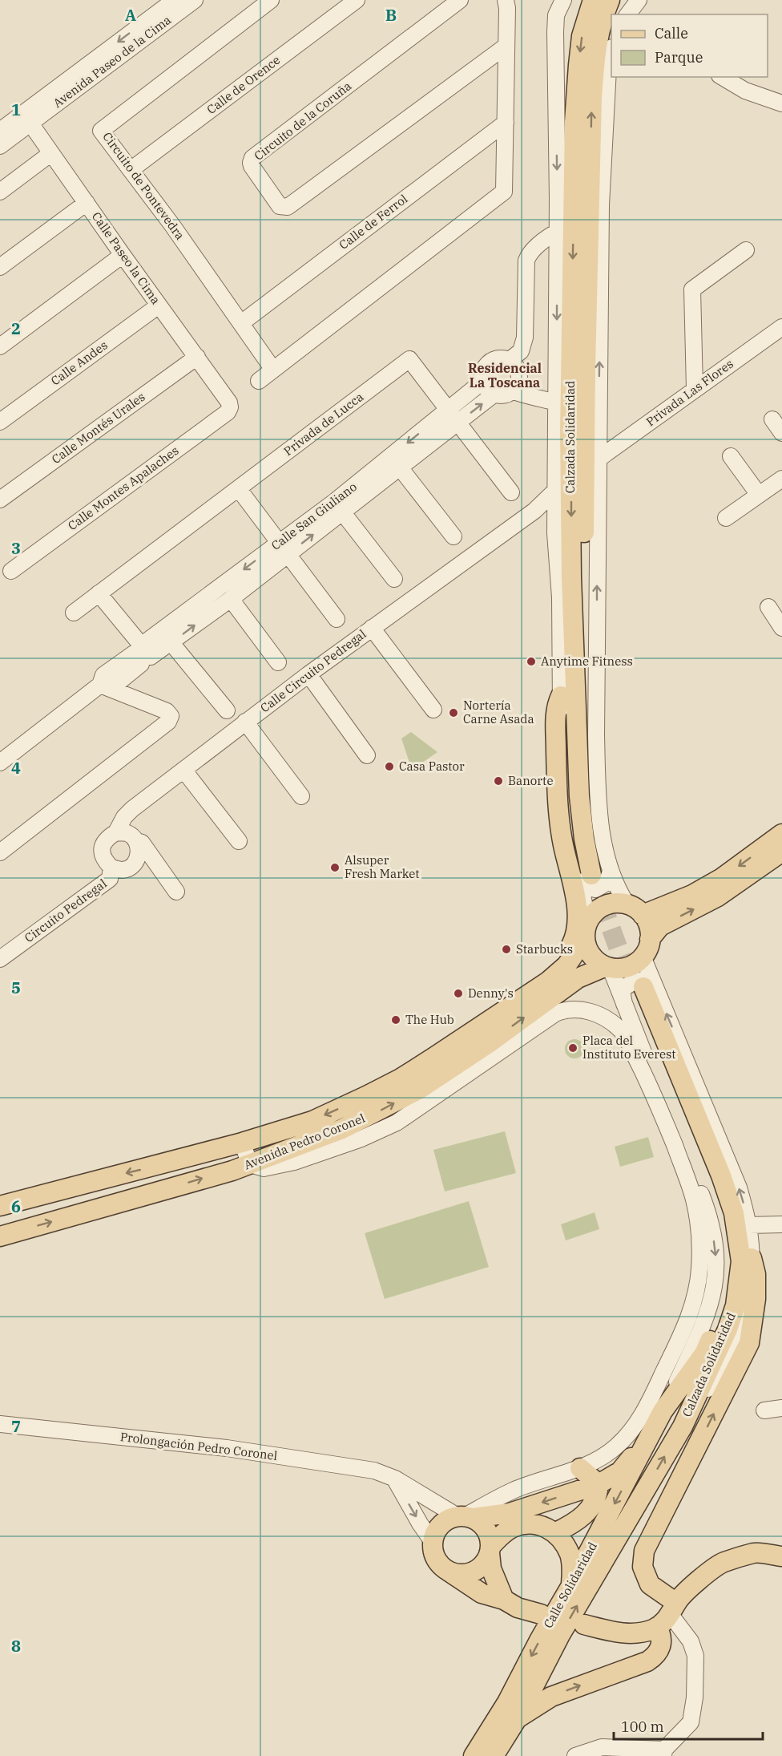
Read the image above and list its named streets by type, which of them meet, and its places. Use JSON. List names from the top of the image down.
{
  "streets": {
    "main road": ["Calzada Solidaridad", "Avenida Pedro Coronel", "Calle Solidaridad"],
    "street": [
      "Avenida Paseo de la Cima",
      "Calle de Orence",
      "Circuito de la Coruña",
      "Circuito de Pontevedra",
      "Calle de Ferrol",
      "Calle Paseo la Cima",
      "Calle Andes",
      "Privada Las Flores",
      "Privada de Lucca",
      "Calle Montés Urales",
      "Calle Montes Apalaches",
      "Calle San Giuliano",
      "Calle Circuito Pedregal",
      "Circuito Pedregal",
      "Prolongación Pedro Coronel"
    ]
  },
  "crossings": [
    ["Avenida Paseo de la Cima", "Calle Paseo la Cima"],
    ["Calle de Orence", "Circuito de Pontevedra"],
    ["Circuito de Pontevedra", "Calle de Ferrol"],
    ["Calle Paseo la Cima", "Calle Andes"],
    ["Calle Paseo la Cima", "Calle Montés Urales"],
    ["Calle Paseo la Cima", "Calle Montes Apalaches"],
    ["Privada Las Flores", "Calzada Solidaridad"],
    ["Privada de Lucca", "Calle San Giuliano"],
    ["Calzada Solidaridad", "Avenida Pedro Coronel"],
    ["Calzada Solidaridad", "Calle Solidaridad"],
    ["Calle Circuito Pedregal", "Circuito Pedregal"]
  ],
  "districts": ["Residencial La Toscana"],
  "places": [
    "Anytime Fitness",
    "Nortería Carne Asada",
    "Casa Pastor",
    "Banorte",
    "Alsuper Fresh Market",
    "Starbucks",
    "Denny's",
    "The Hub",
    "Placa del Instituto Everest"
  ],
  "legend": ["Calle", "Parque"],
  "scale_bar": "100 m",
  "grid": {
    "columns": ["A", "B"],
    "rows": [
      "1",
      "2",
      "3",
      "4",
      "5",
      "6",
      "7",
      "8"
    ]
  }
}
